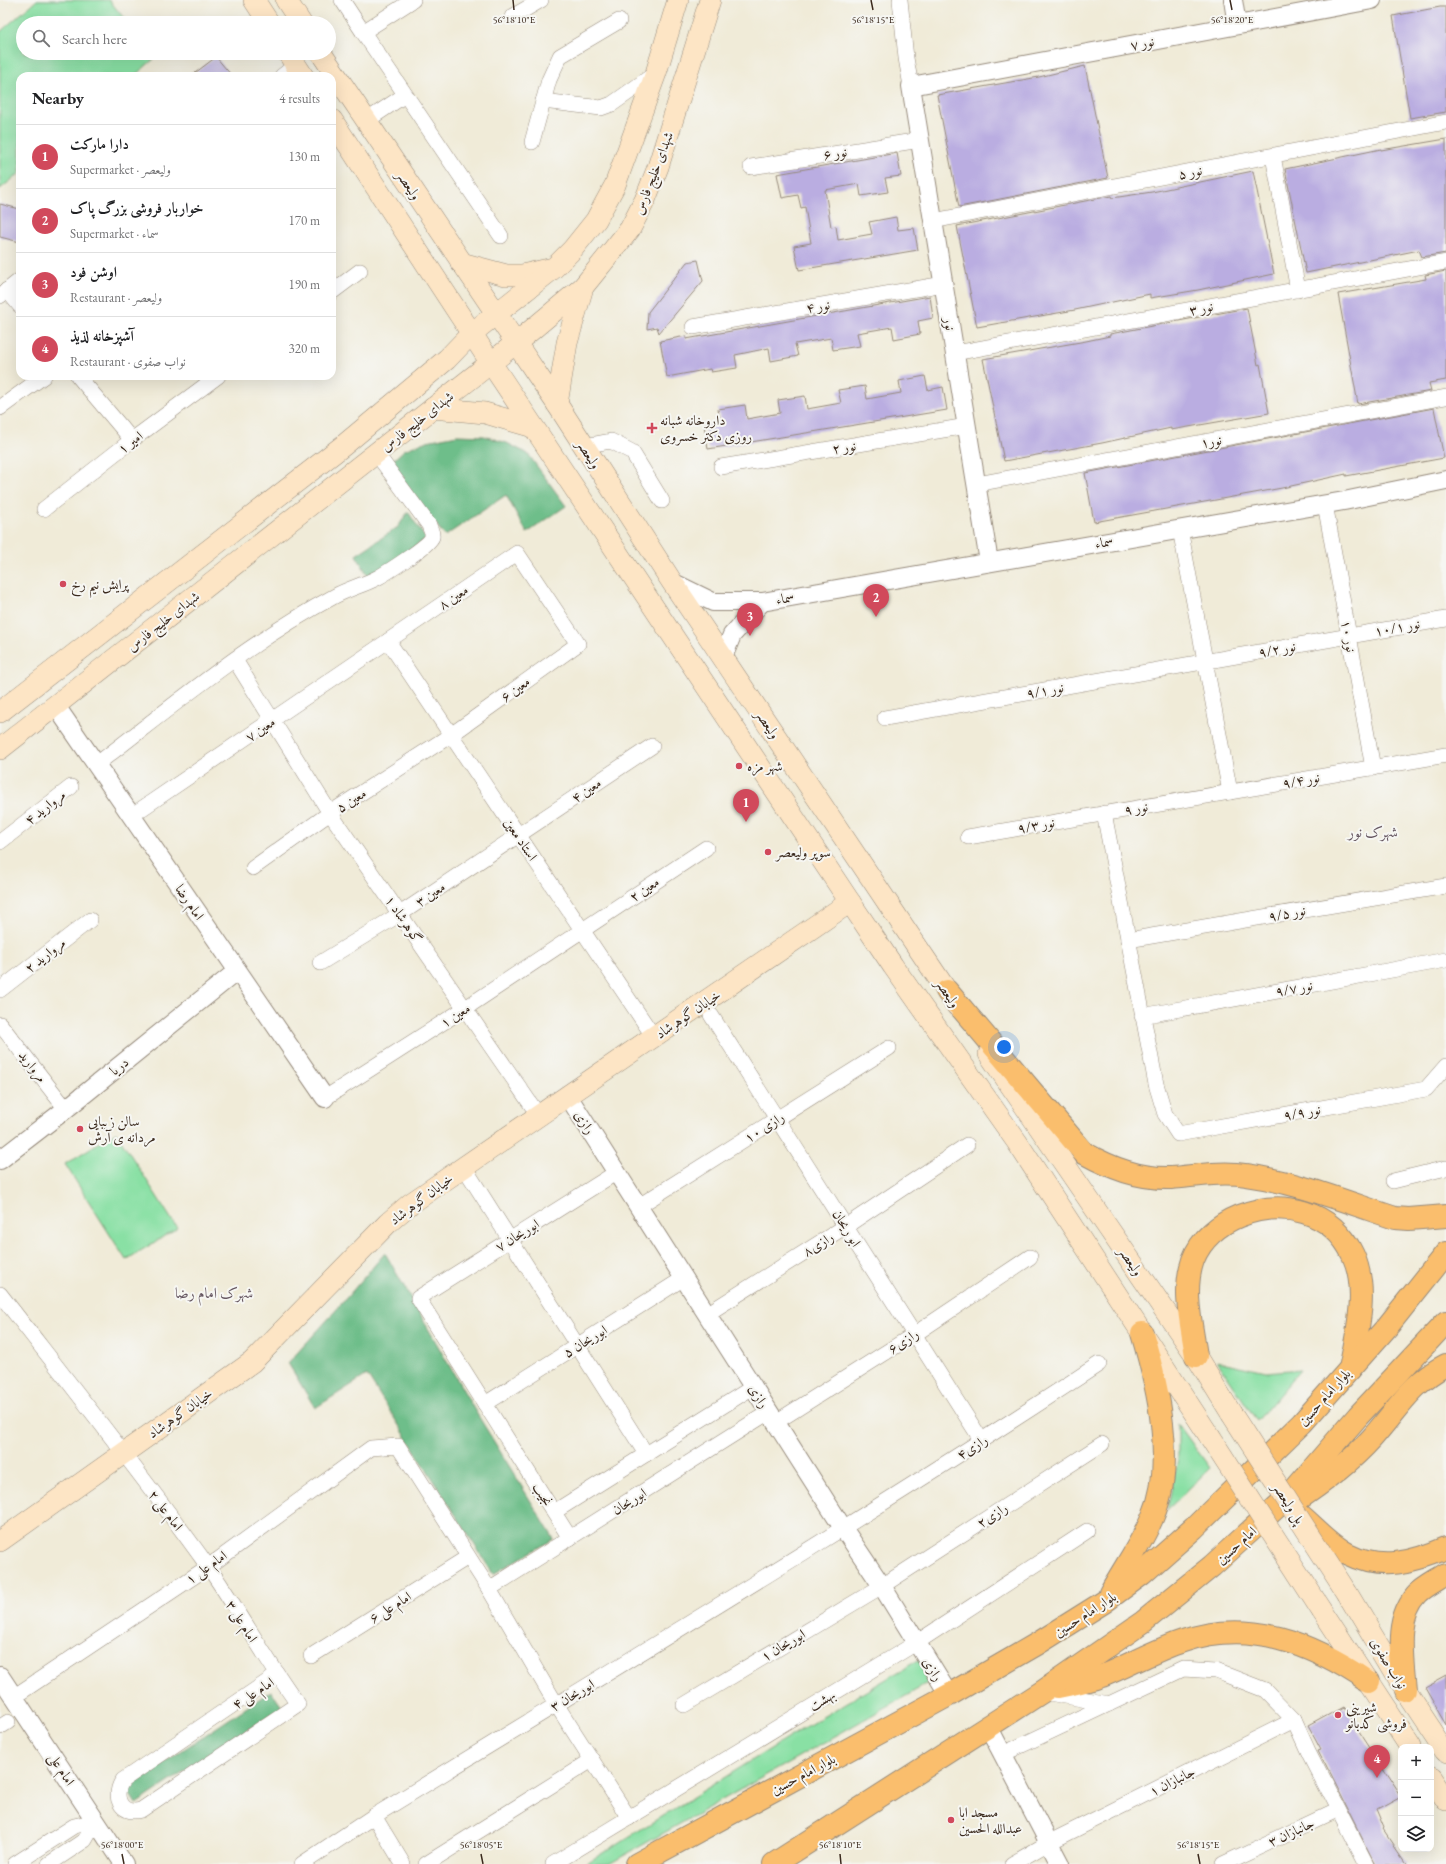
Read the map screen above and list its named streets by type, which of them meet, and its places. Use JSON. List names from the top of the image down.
{
  "streets": {
    "main road": [
      "شهدای خلیج فارس",
      "ولیعصر",
      "خیابان گوهرشاد",
      "بلوار امام حسین",
      "پل ولیعصر",
      "امام حسین",
      "نواب صفوی"
    ],
    "street": [
      "نور ۷",
      "نور ۶",
      "نور ۵",
      "نور ۴",
      "نور ۳",
      "نور",
      "نور۱",
      "امیر ۱",
      "نور ۲",
      "سماء",
      "معین ۸",
      "نور ۱۰/۱",
      "نور ۱۰",
      "نور ۹/۲",
      "معین ۶",
      "نور ۹/۱",
      "معین ۷",
      "نور ۹/۴",
      "معین ۴",
      "معین ۵",
      "مروارید ۴",
      "نور ۹",
      "نور ۹/۳",
      "استاد معین",
      "معین ۲",
      "معین ۳",
      "امام رضا",
      "نور ۹/۵",
      "گوهرشاد ۱",
      "مروارید ۲",
      "نور ۹/۷",
      "معین ۱",
      "مروارید",
      "دریا",
      "نور ۹/۹",
      "رازی",
      "رازی ۱۰",
      "ابو ریحان",
      "ابوریحان ۷",
      "رازی۸",
      "ابوریحان ۵",
      "رازی۶",
      "رازی۴",
      "نجیب",
      "ابوریحان",
      "امام علی ۲",
      "رازی۲",
      "امام علی ۱",
      "امام علی ۶",
      "امام علی ۳",
      "ابوریحان ۱",
      "امام علی ۴",
      "ابوریحان ۳",
      "بهشت",
      "امام علی",
      "جانبازان ۱",
      "جانبازان ۳"
    ]
  },
  "crossings": [
    ["نور ۷", "نور"],
    ["نور ۶", "نور"],
    ["نور ۵", "نور"],
    ["شهدای خلیج فارس", "ولیعصر"],
    ["شهدای خلیج فارس", "امام رضا"],
    ["ولیعصر", "سماء"],
    ["ولیعصر", "خیابان گوهرشاد"],
    ["ولیعصر", "پل ولیعصر"],
    ["ولیعصر", "نواب صفوی"],
    ["نور ۴", "نور"],
    ["نور ۳", "نور"],
    ["نور", "نور۱"],
    ["نور", "نور ۲"],
    ["نور", "سماء"],
    ["سماء", "نور ۱۰"],
    ["معین ۸", "معین ۶"],
    ["معین ۸", "معین ۷"],
    ["معین ۸", "استاد معین"],
    ["نور ۱۰/۱", "نور ۱۰"],
    ["نور ۱۰/۱", "نور ۹/۲"],
    ["نور ۱۰", "نور ۹/۲"],
    ["نور ۱۰", "نور ۹/۴"],
    ["نور ۹/۲", "نور ۹/۱"],
    ["معین ۶", "معین ۵"],
    ["معین ۶", "استاد معین"],
    ["معین ۷", "استاد معین"],
    ["معین ۷", "امام رضا"],
    ["معین ۷", "گوهرشاد ۱"],
    ["نور ۹/۴", "نور ۹"],
    ["معین ۴", "استاد معین"],
    ["معین ۴", "معین ۳"],
    ["معین ۵", "استاد معین"],
    ["معین ۵", "گوهرشاد ۱"],
    ["نور ۹", "نور ۹/۳"],
    ["نور ۹", "نور ۹/۵"],
    ["نور ۹", "نور ۹/۷"],
    ["نور ۹", "نور ۹/۹"],
    ["استاد معین", "معین ۲"],
    ["استاد معین", "معین ۳"],
    ["استاد معین", "خیابان گوهرشاد"],
    ["استاد معین", "معین ۱"],
    ["معین ۲", "معین ۱"],
    ["معین ۳", "گوهرشاد ۱"],
    ["امام رضا", "معین ۱"],
    ["امام رضا", "دریا"],
    ["گوهرشاد ۱", "خیابان گوهرشاد"],
    ["گوهرشاد ۱", "معین ۱"],
    ["خیابان گوهرشاد", "رازی"],
    ["خیابان گوهرشاد", "امام علی ۲"],
    ["مروارید", "دریا"],
    ["رازی", "رازی ۱۰"],
    ["رازی", "ابوریحان ۷"],
    ["رازی", "رازی۸"],
    ["رازی", "ابوریحان ۵"],
    ["رازی", "رازی۶"],
    ["رازی", "بلوار امام حسین"],
    ["رازی", "رازی۴"],
    ["رازی", "نجیب"],
    ["رازی", "ابوریحان"],
    ["رازی", "رازی۲"],
    ["رازی", "ابوریحان ۱"],
    ["رازی", "ابوریحان ۳"],
    ["رازی", "بهشت"],
    ["رازی ۱۰", "ابو ریحان"],
    ["ابو ریحان", "رازی۸"],
    ["ابو ریحان", "رازی۶"],
    ["ابو ریحان", "رازی۴"],
    ["ابوریحان ۷", "نجیب"],
    ["ابوریحان ۵", "نجیب"],
    ["رازی۶", "ابوریحان"],
    ["رازی۴", "ابوریحان ۳"],
    ["پل ولیعصر", "نواب صفوی"],
    ["امام علی ۲", "امام علی ۱"],
    ["امام علی ۲", "امام علی ۳"],
    ["رازی۲", "ابوریحان ۱"],
    ["امام علی ۱", "امام علی ۶"],
    ["امام علی ۱", "امام علی ۳"],
    ["امام علی ۱", "امام علی"],
    ["امام علی ۳", "امام علی ۴"]
  ],
  "districts": ["شهرک نور", "شهرک امام رضا"],
  "places": {
    "health": ["داروخانه شبانه روزی دکتر خسروی"],
    "other": [
      "پرایش نیم رخ",
      "شهر مزه",
      "سوپر ولیعصر",
      "سالن زیبایی مردانه ی آرش",
      "شیرینی فروشی کدبانو",
      "مسجد ابا عبدالله الحسین"
    ]
  },
  "page": {
    "search": "Search here",
    "heading": ["Nearby", "4 results"],
    "list": [
      {
        "mark": "1",
        "name": "دارا مارکت",
        "note": "Supermarket · ولیعصر",
        "value": "130 m"
      },
      {
        "mark": "2",
        "name": "خواربار فروشی بزرگ پاک",
        "note": "Supermarket · سماء",
        "value": "170 m"
      },
      {
        "mark": "3",
        "name": "اوشن فود",
        "note": "Restaurant · ولیعصر",
        "value": "190 m"
      },
      {
        "mark": "4",
        "name": "آشپزخانه لذیذ",
        "note": "Restaurant · نواب صفوی",
        "value": "320 m"
      }
    ],
    "pins": [
      "2",
      "3",
      "1",
      "4"
    ],
    "map_buttons": ["+", "−"]
  },
  "coordinates": [
    "56°18'10\"E",
    "56°18'15\"E",
    "56°18'20\"E",
    "56°18'00\"E",
    "56°18'05\"E"
  ]
}
